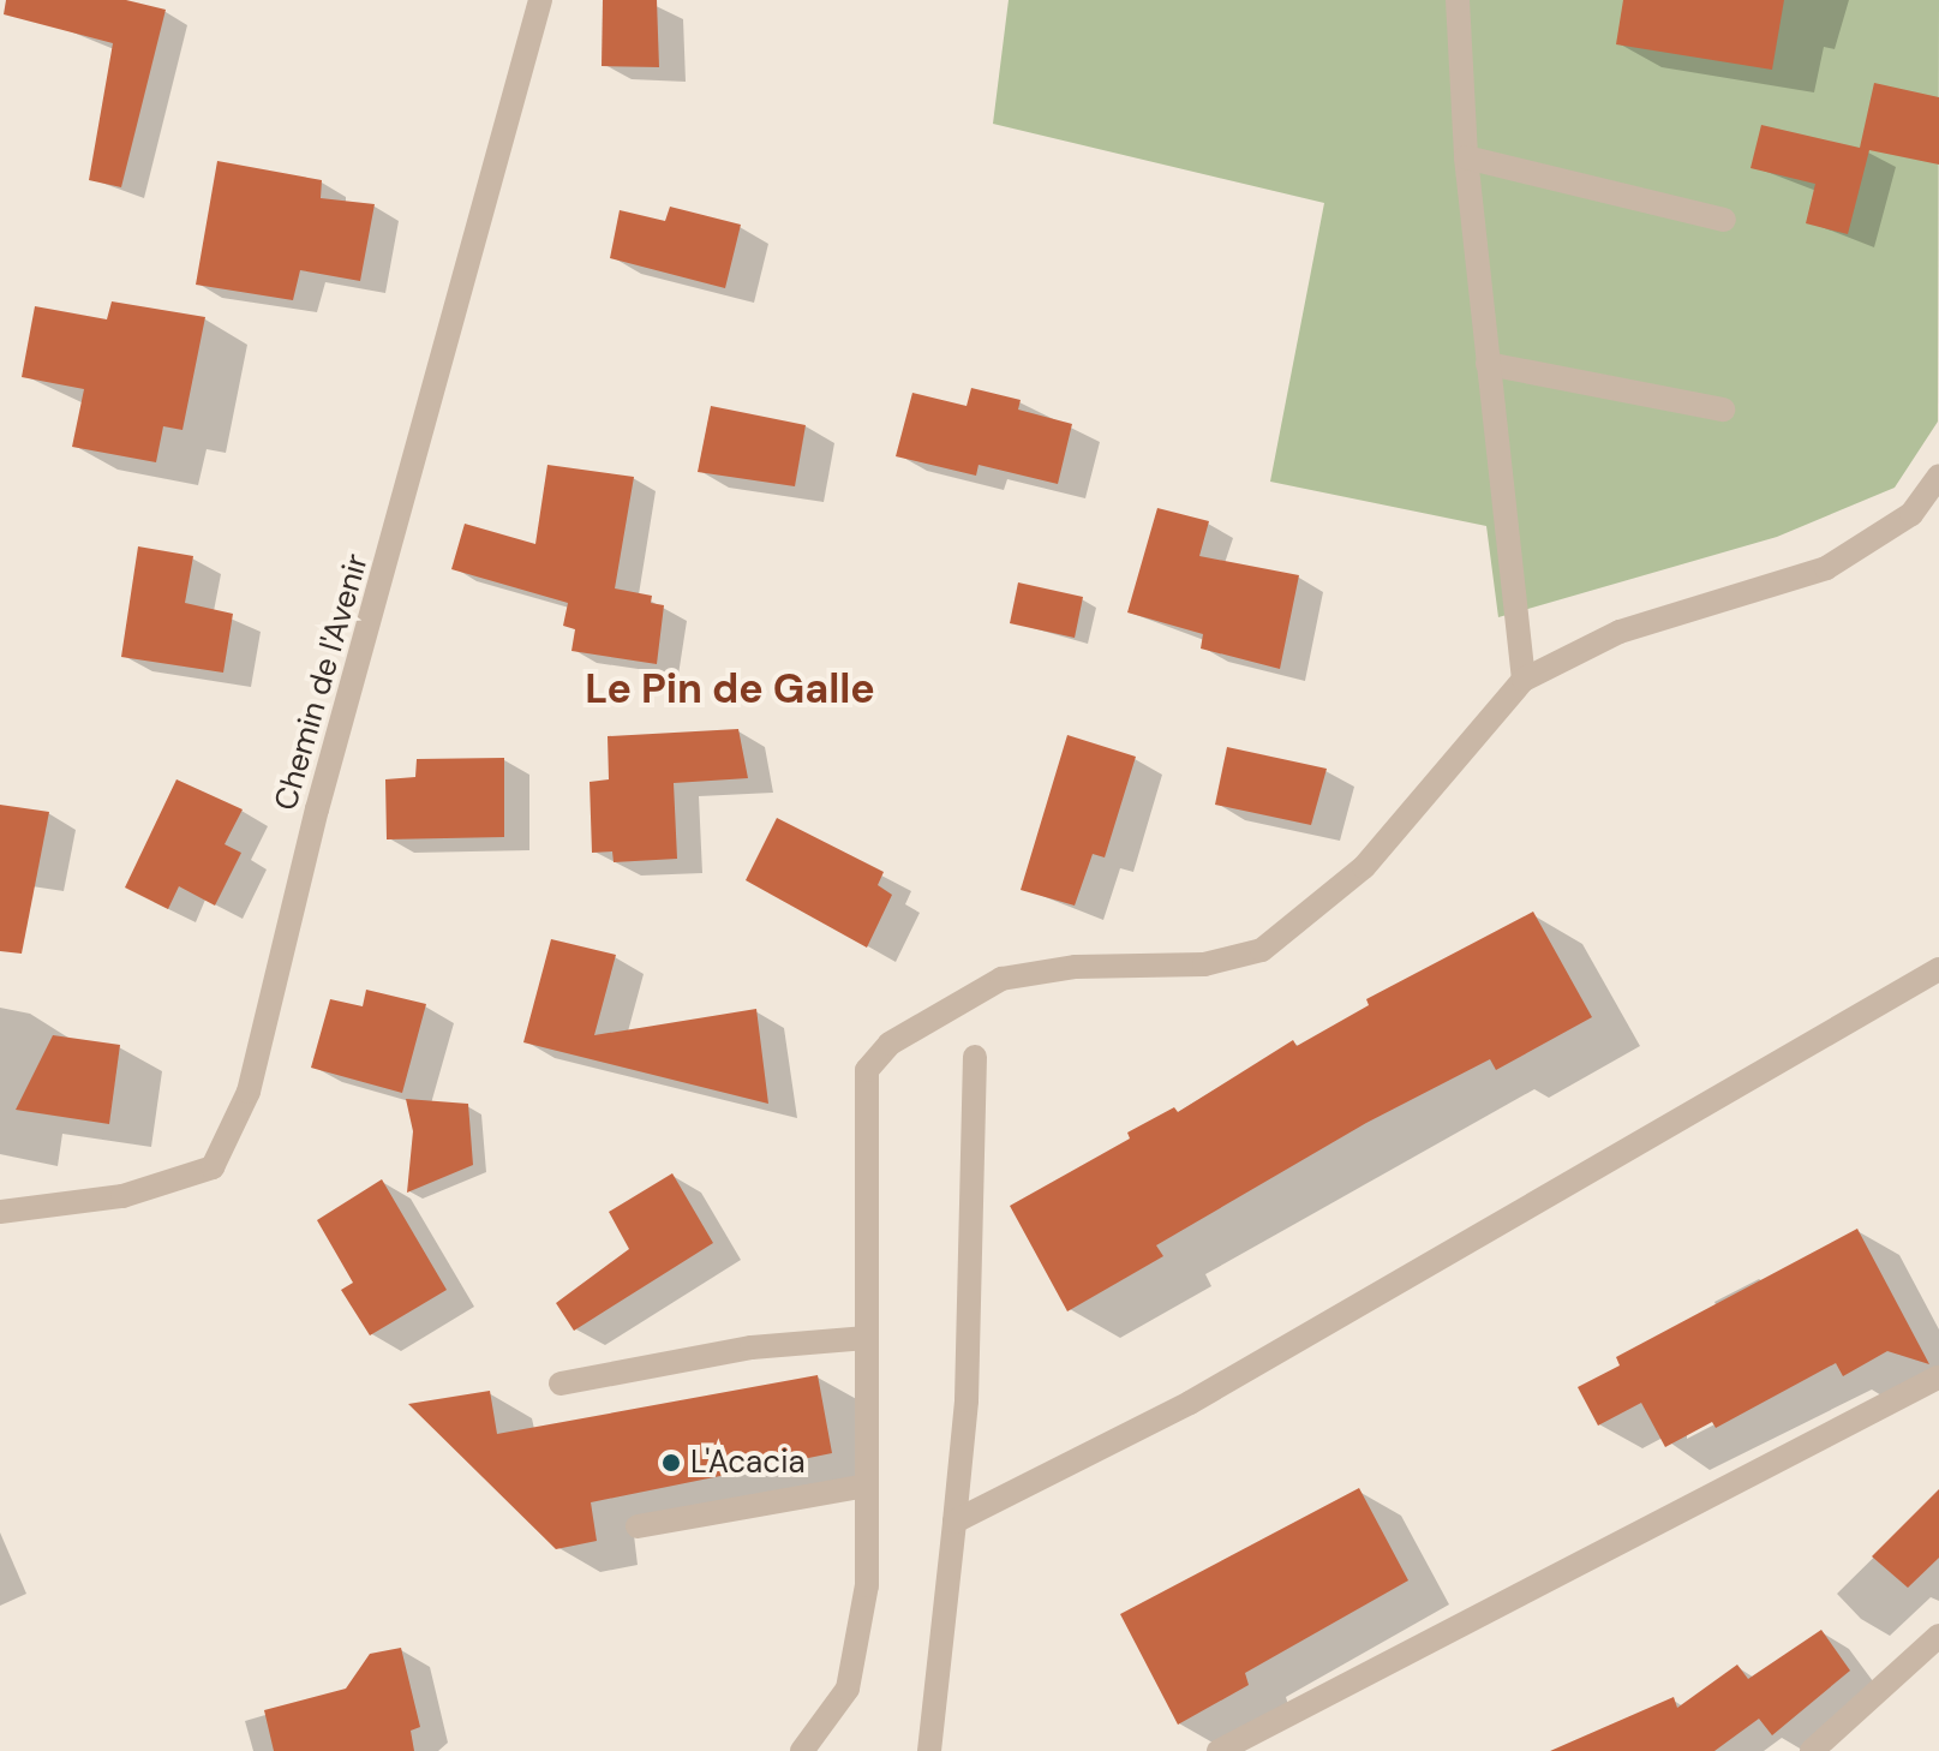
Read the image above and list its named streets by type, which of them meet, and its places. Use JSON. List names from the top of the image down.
{
  "streets": {
    "street": ["Chemin de l'Avenir"]
  },
  "districts": ["Le Pin de Galle"],
  "places": ["L'Acacia"]
}
